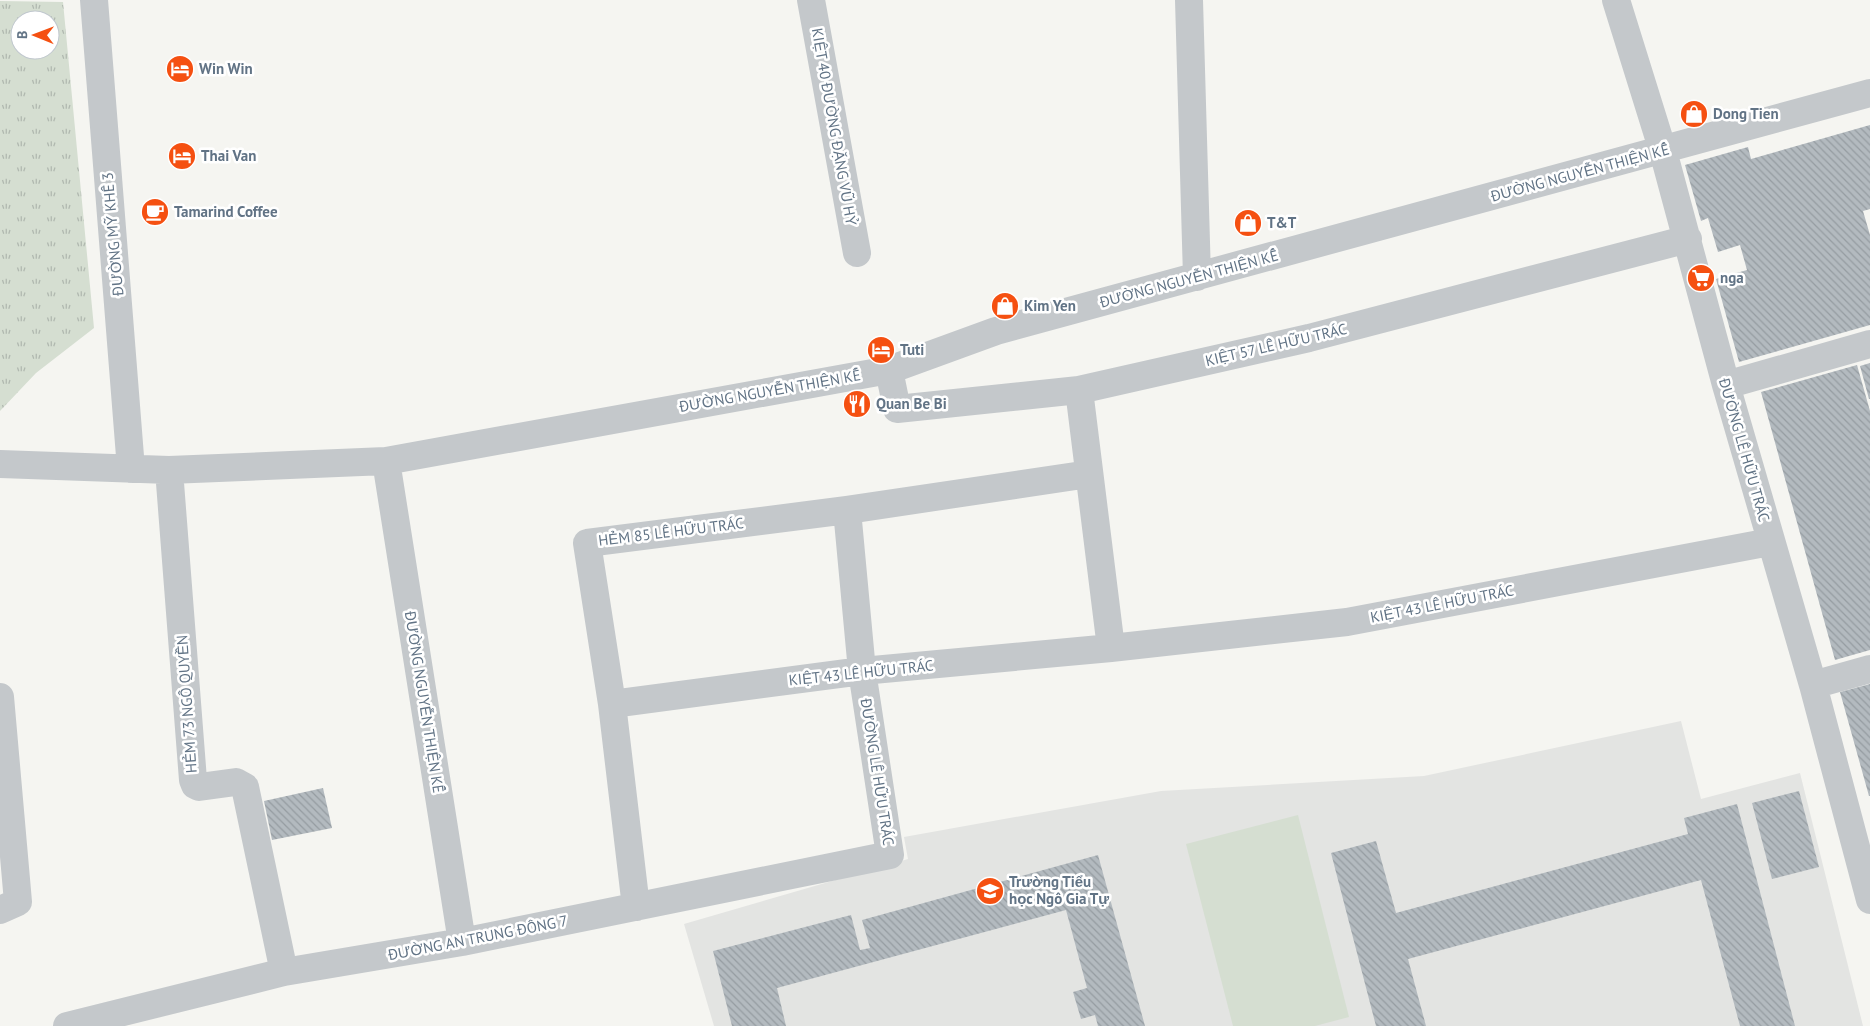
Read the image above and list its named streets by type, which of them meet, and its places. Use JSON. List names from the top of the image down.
{
  "streets": {
    "street": [
      "KIỆT 40 ĐƯỜNG ĐẶNG VŨ HỶ",
      "ĐƯỜNG NGUYỄN THIỆN KẾ",
      "ĐƯỜNG MỸ KHÊ 3",
      "KIỆT 57 LÊ HỮU TRÁC",
      "ĐƯỜNG LÊ HỮU TRÁC",
      "HẺM 85 LÊ HỮU TRÁC",
      "KIỆT 43 LÊ HỮU TRÁC",
      "HẺM 73 NGÔ QUYỀN",
      "ĐƯỜNG AN TRUNG ĐÔNG 7"
    ]
  },
  "crossings": [
    ["ĐƯỜNG NGUYỄN THIỆN KẾ", "ĐƯỜNG MỸ KHÊ 3"],
    ["ĐƯỜNG NGUYỄN THIỆN KẾ", "KIỆT 57 LÊ HỮU TRÁC"],
    ["ĐƯỜNG NGUYỄN THIỆN KẾ", "ĐƯỜNG LÊ HỮU TRÁC"],
    ["ĐƯỜNG NGUYỄN THIỆN KẾ", "HẺM 73 NGÔ QUYỀN"],
    ["ĐƯỜNG NGUYỄN THIỆN KẾ", "ĐƯỜNG AN TRUNG ĐÔNG 7"],
    ["KIỆT 57 LÊ HỮU TRÁC", "ĐƯỜNG LÊ HỮU TRÁC"],
    ["ĐƯỜNG LÊ HỮU TRÁC", "HẺM 85 LÊ HỮU TRÁC"],
    ["ĐƯỜNG LÊ HỮU TRÁC", "KIỆT 43 LÊ HỮU TRÁC"],
    ["ĐƯỜNG LÊ HỮU TRÁC", "ĐƯỜNG AN TRUNG ĐÔNG 7"],
    ["HẺM 85 LÊ HỮU TRÁC", "KIỆT 43 LÊ HỮU TRÁC"],
    ["HẺM 85 LÊ HỮU TRÁC", "ĐƯỜNG AN TRUNG ĐÔNG 7"],
    ["HẺM 73 NGÔ QUYỀN", "ĐƯỜNG AN TRUNG ĐÔNG 7"]
  ],
  "places": {
    "hotel": ["Win Win", "Thai Van", "Tuti"],
    "shop": ["Dong Tien", "T&T", "Kim Yen"],
    "cafe": ["Tamarind Coffee"],
    "supermarket": ["nga"],
    "restaurant": ["Quan Be Bi"],
    "school or university": ["Trường Tiểu học Ngô Gia Tự"]
  },
  "north": "left"
}
